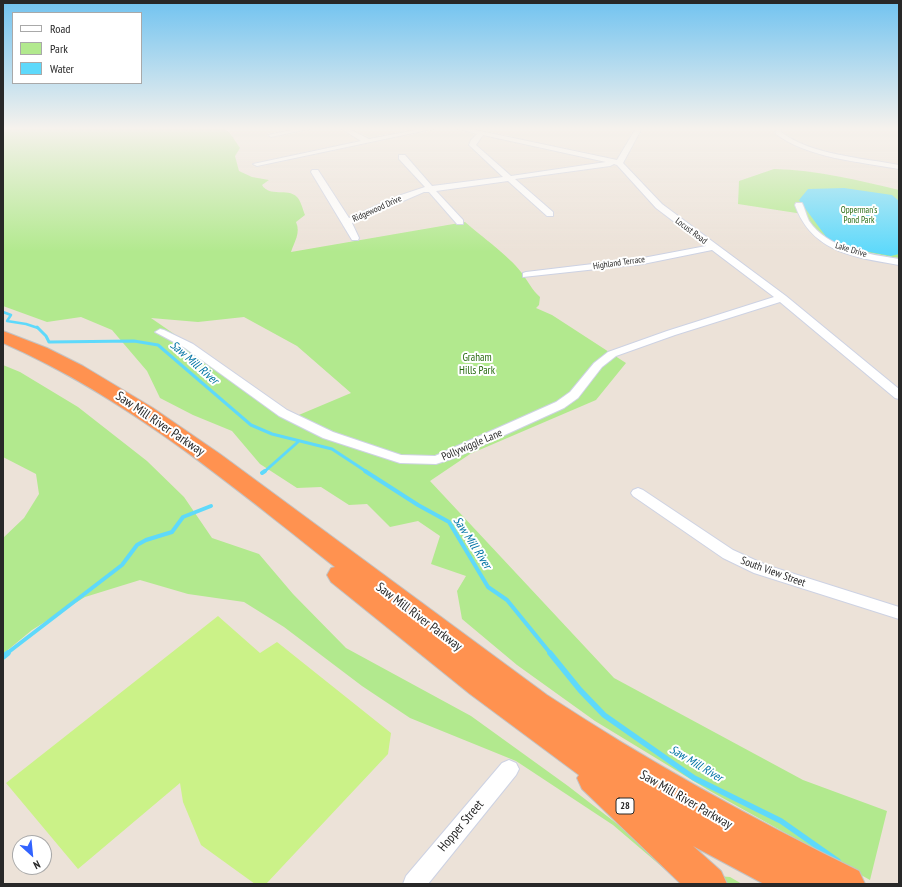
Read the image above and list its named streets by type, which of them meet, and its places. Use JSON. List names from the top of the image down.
{
  "streets": {
    "highway": ["Saw Mill River Parkway", "28"],
    "street": [
      "Ridgewood Drive",
      "Locust Road",
      "Lake Drive",
      "Highland Terrace",
      "Pollywiggle Lane",
      "South View Street",
      "Hopper Street"
    ]
  },
  "crossings": [
    ["Locust Road", "Highland Terrace"],
    ["Locust Road", "Pollywiggle Lane"],
    ["Saw Mill River Parkway", "28"]
  ],
  "water": ["Saw Mill River"],
  "parks": ["Opperman's Pond Park", "Graham Hills Park"],
  "legend": ["Road", "Park", "Water"],
  "north": "bottom right"
}
